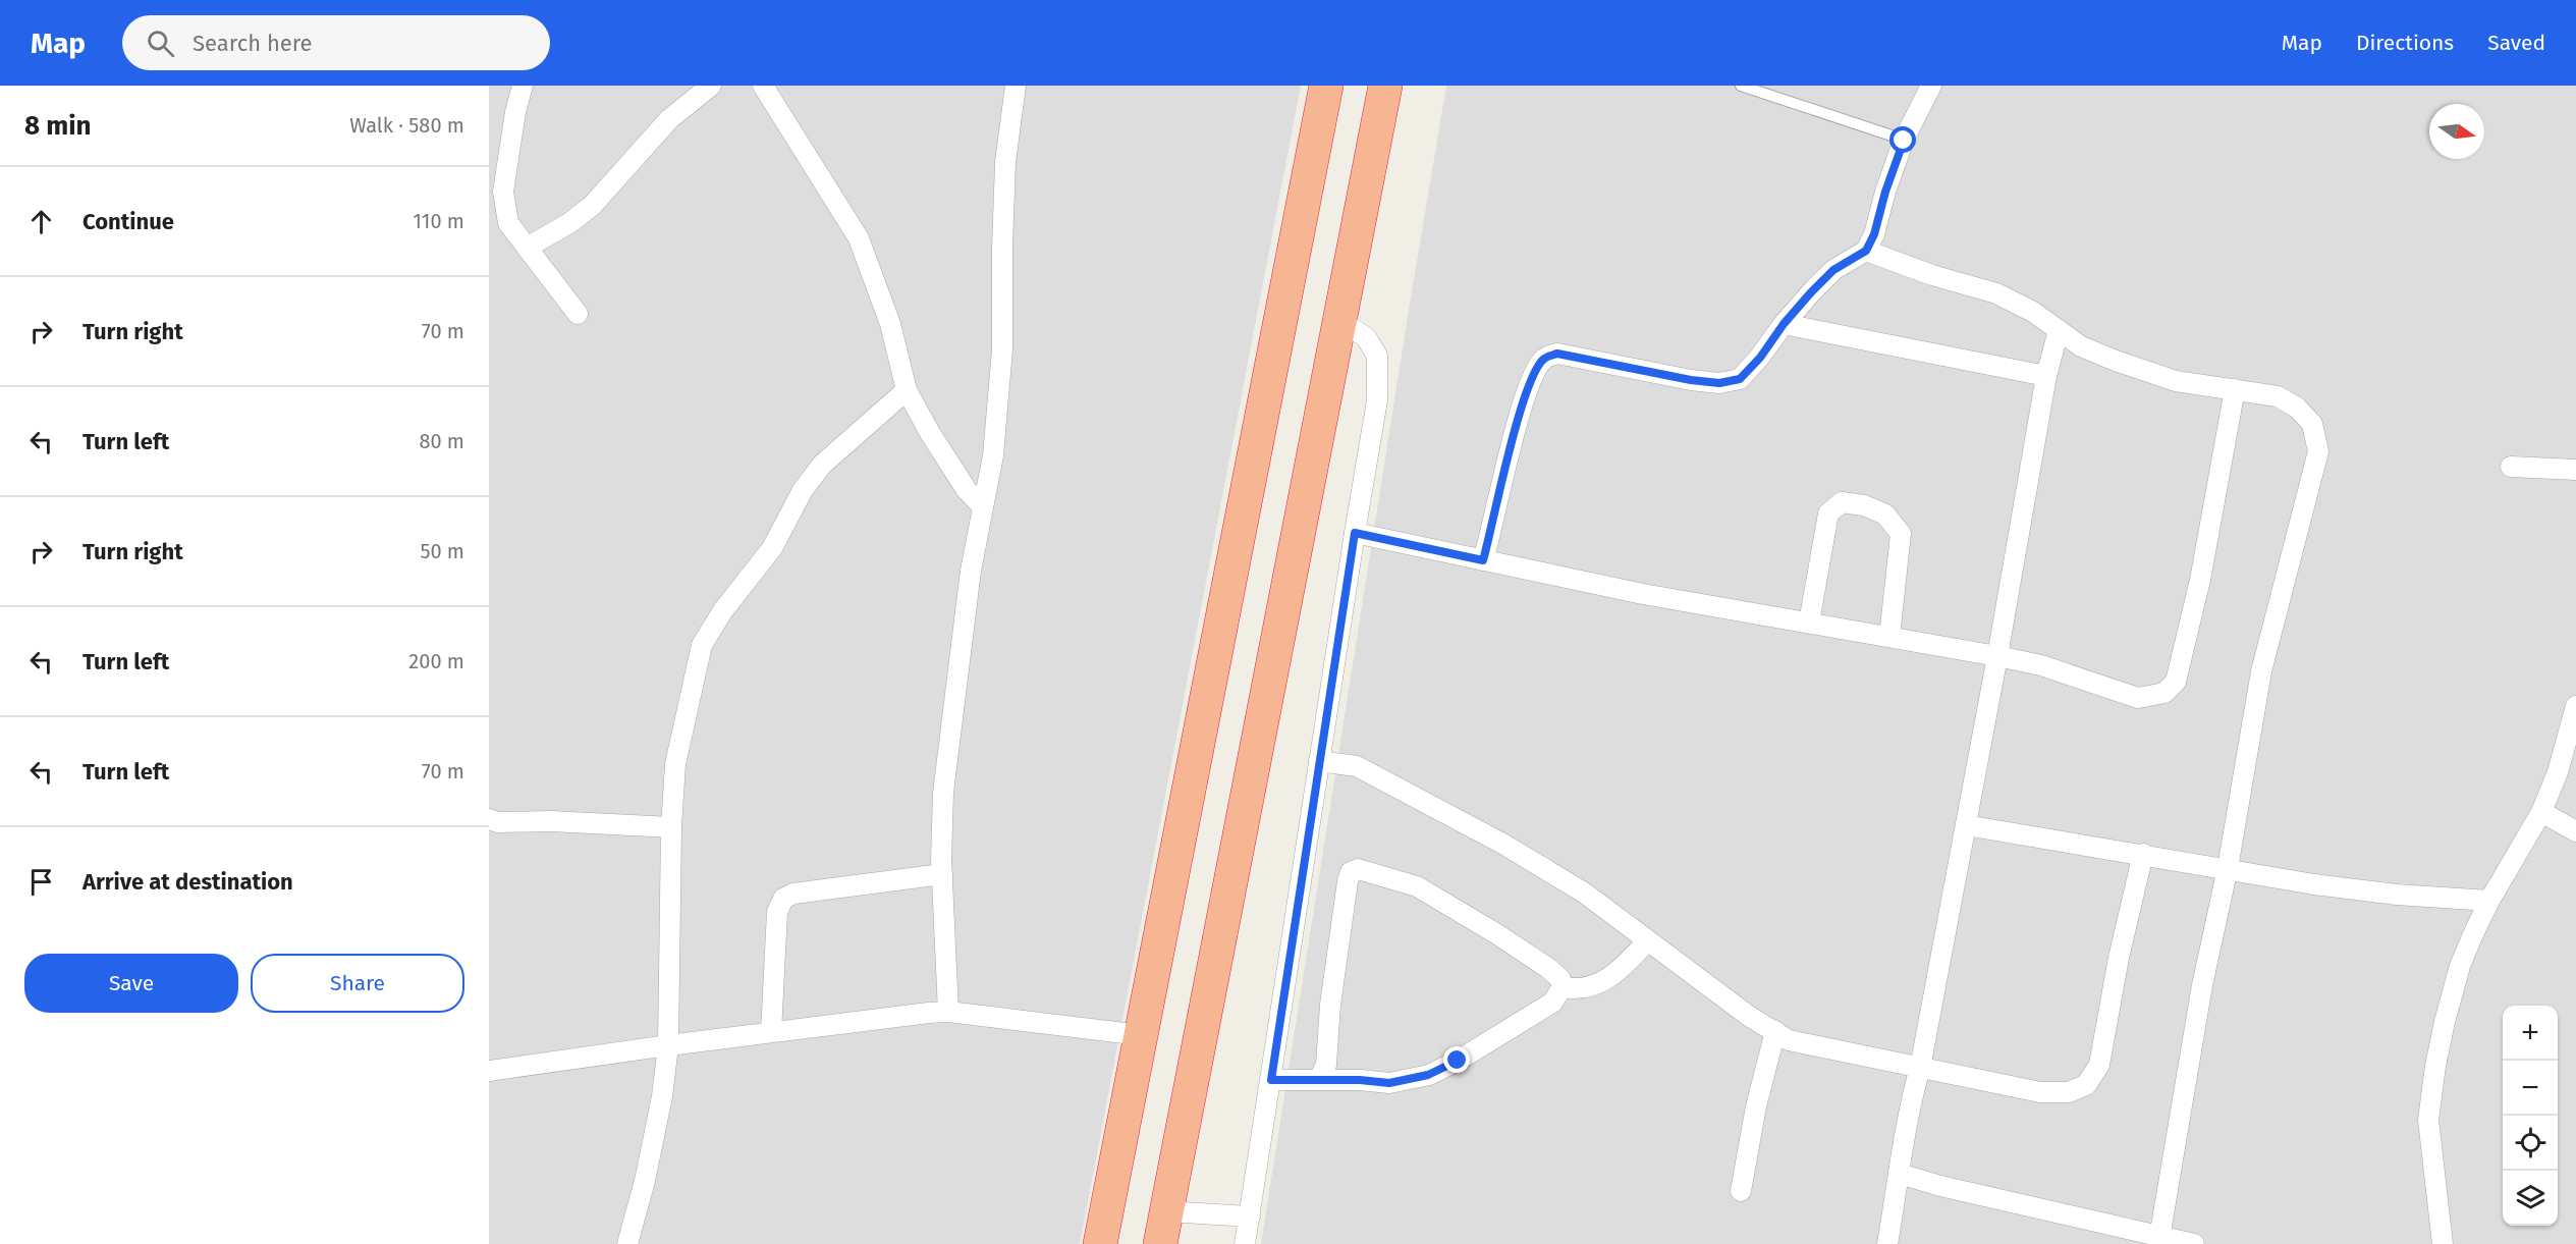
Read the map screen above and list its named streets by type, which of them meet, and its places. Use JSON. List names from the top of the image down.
{
  "north": "right",
  "page": {
    "header": "Map",
    "search": "Search here",
    "nav": ["Map", "Directions", "Saved"],
    "heading": ["8 min", "Walk · 580 m"],
    "list": [
      ["Continue", "110 m"],
      ["Turn right", "70 m"],
      ["Turn left", "80 m"],
      ["Turn right", "50 m"],
      ["Turn left", "200 m"],
      ["Turn left", "70 m"],
      "Arrive at destination"
    ],
    "buttons": ["Save", "Share"],
    "map_buttons": ["+", "−"]
  }
}
